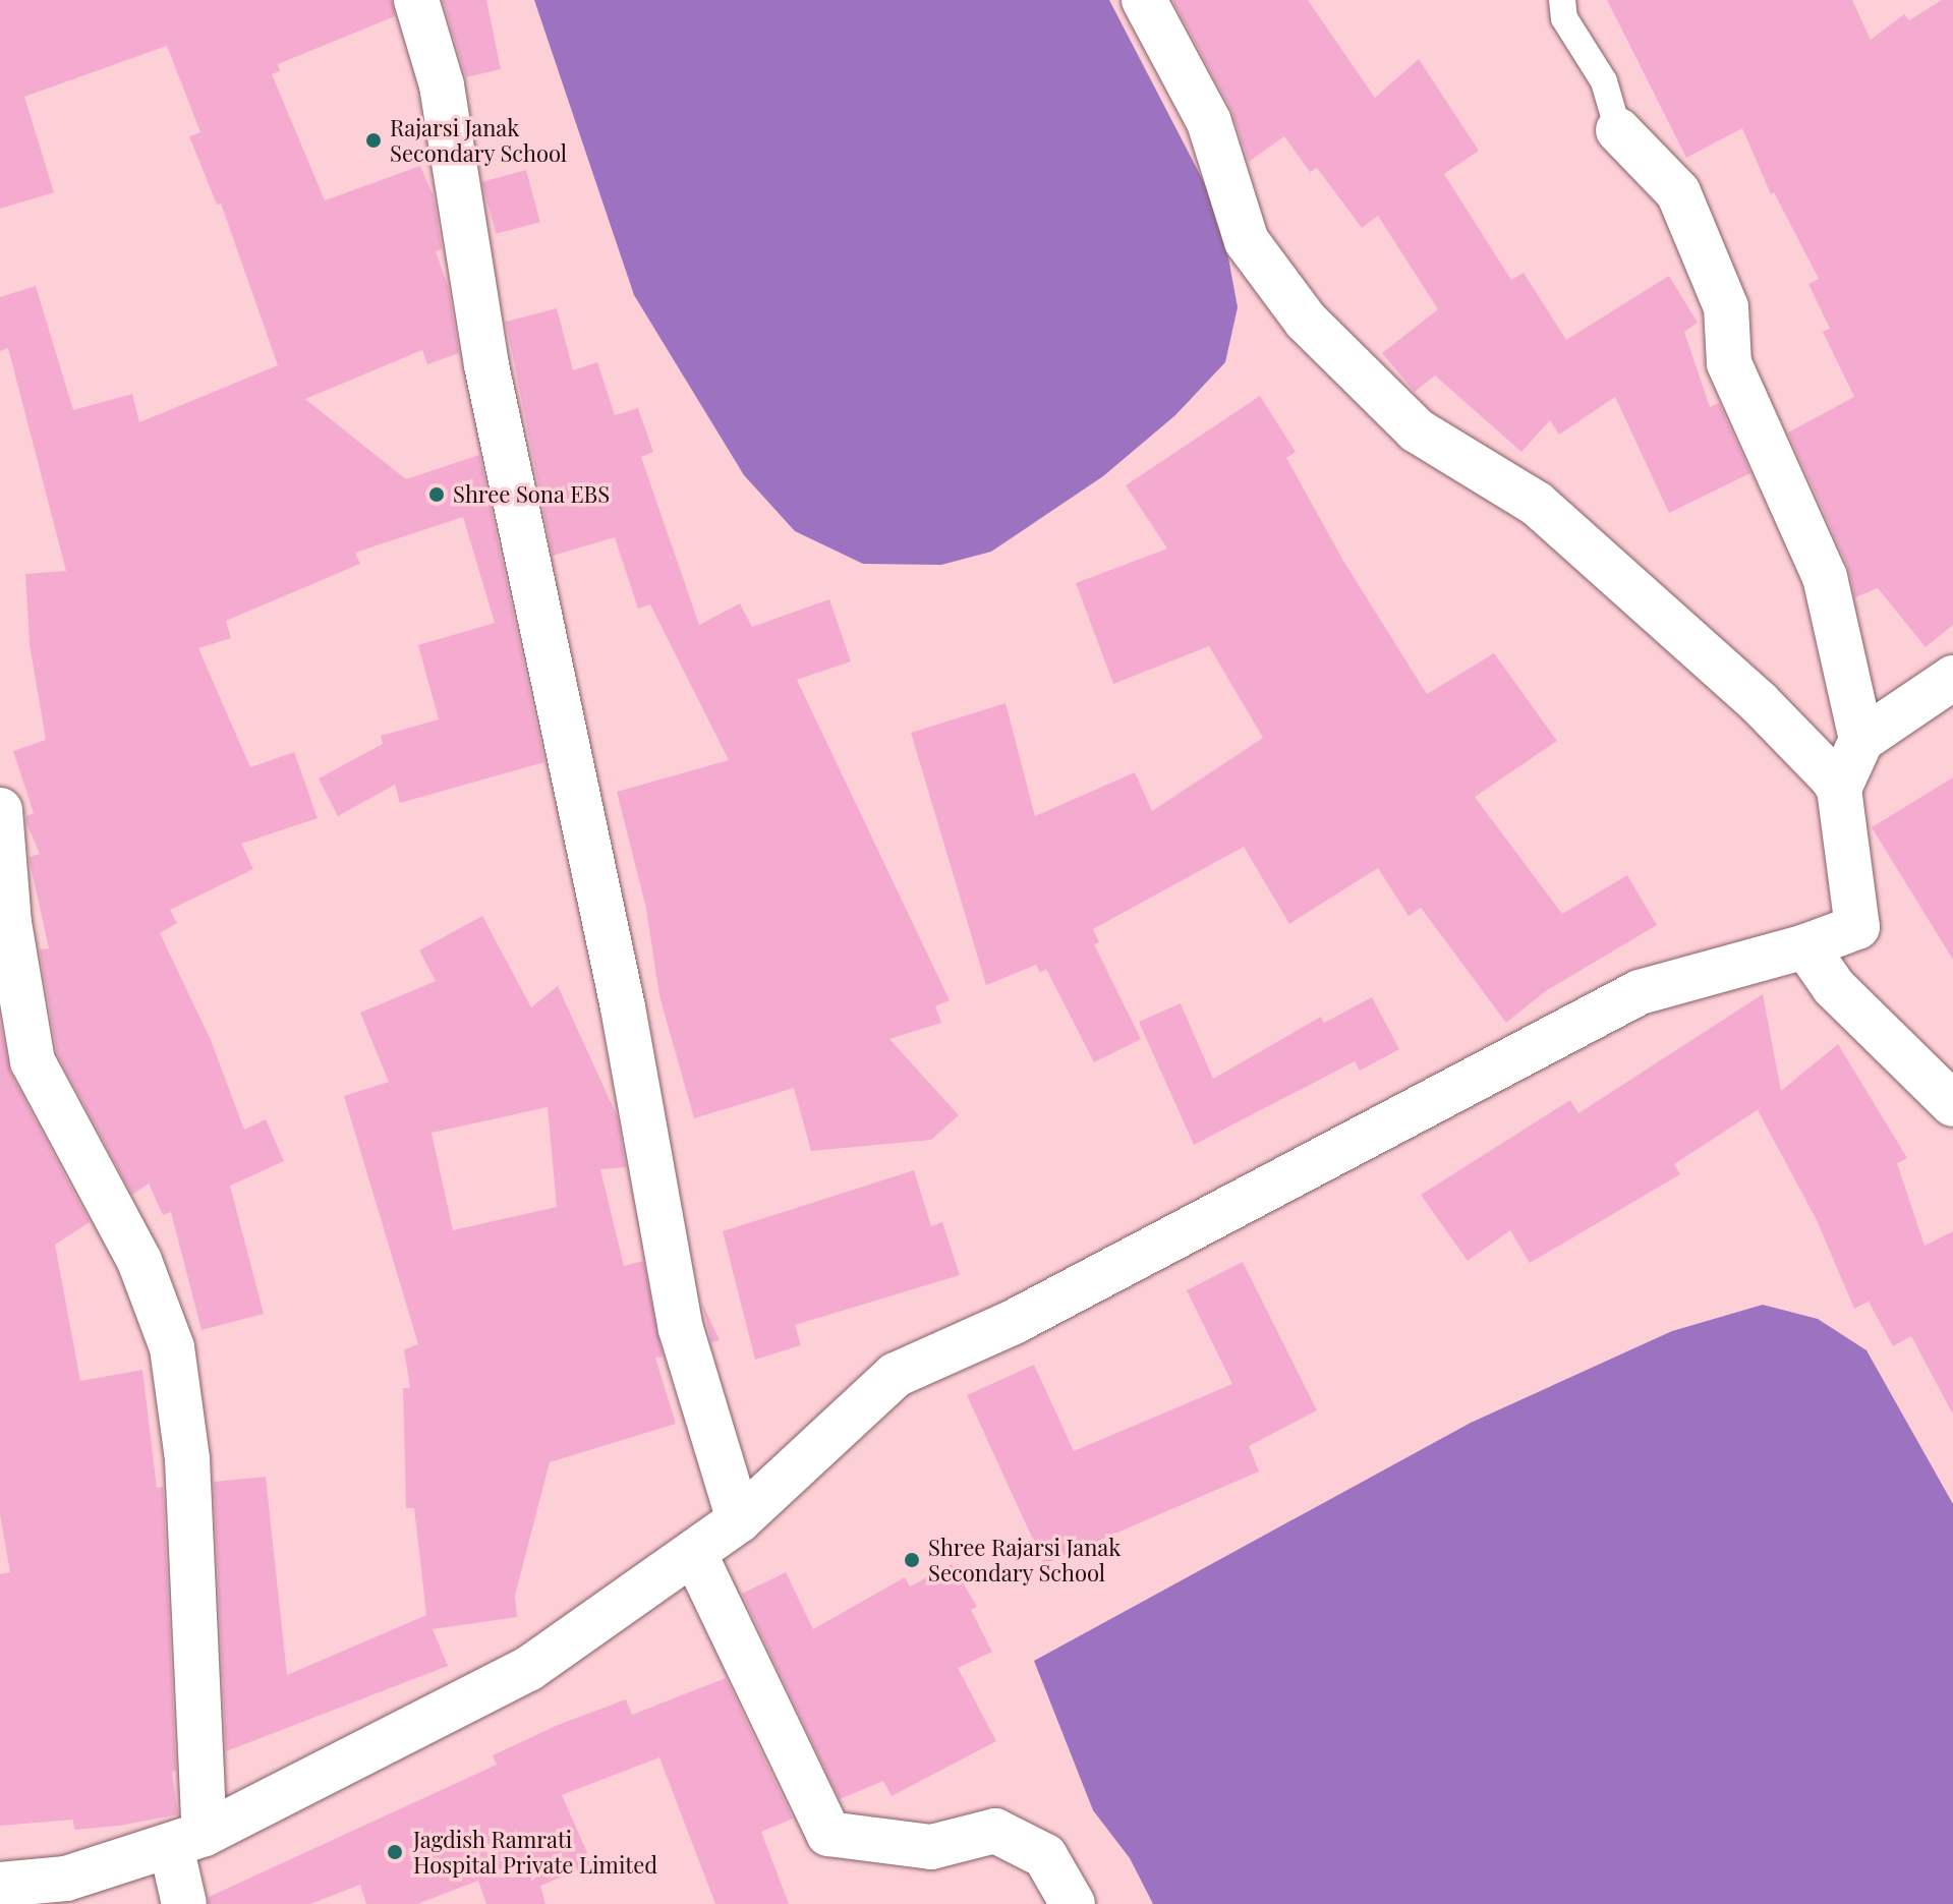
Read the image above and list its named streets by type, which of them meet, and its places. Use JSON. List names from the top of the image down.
{
  "places": [
    "Rajarsi Janak Secondary School",
    "Shree Sona EBS",
    "Shree Rajarsi Janak Secondary School",
    "Jagdish Ramrati Hospital Private Limited"
  ]
}
